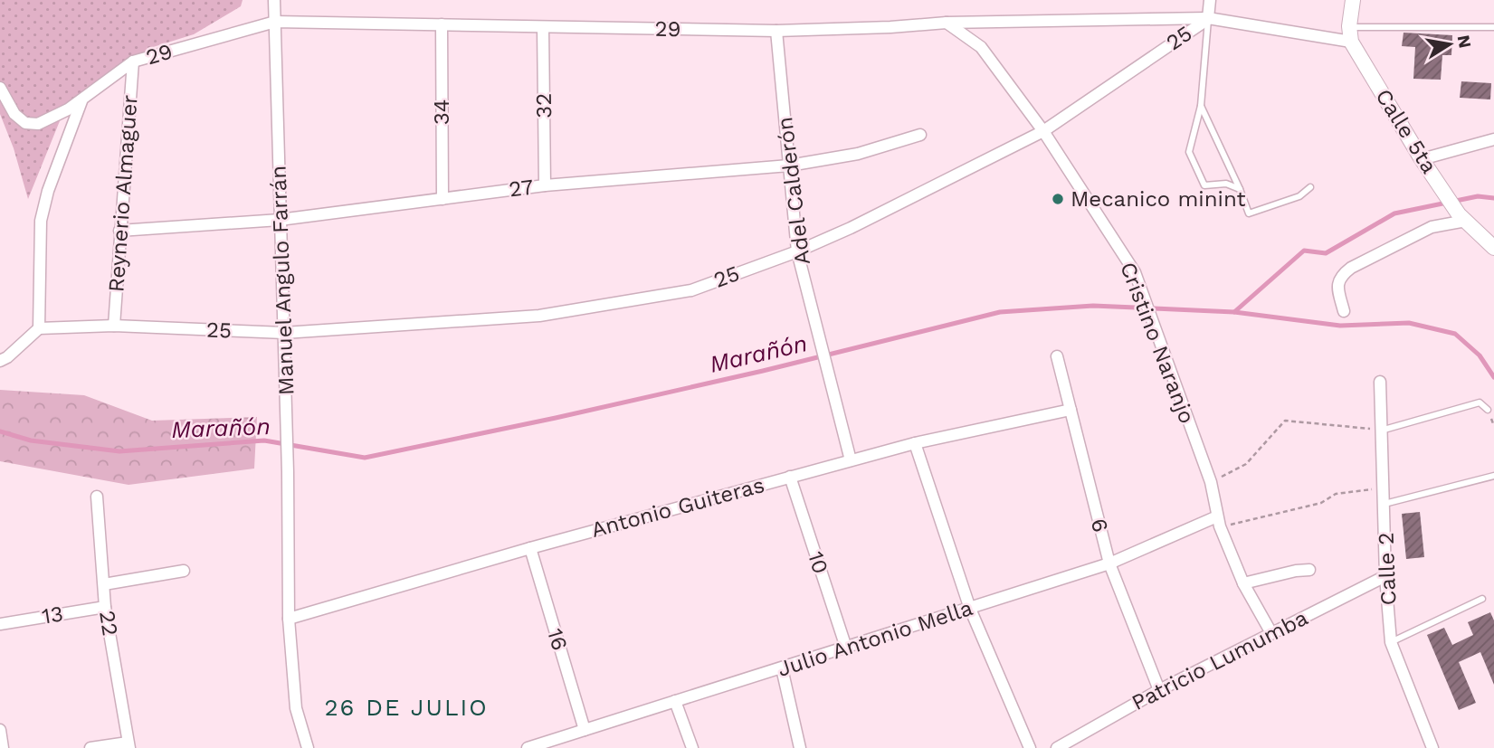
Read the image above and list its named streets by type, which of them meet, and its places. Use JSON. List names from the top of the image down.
{
  "streets": {
    "street": [
      "29",
      "25",
      "32",
      "34",
      "Calle 5ta",
      "27",
      "Adel Calderón",
      "Reynerio Almaguer",
      "Manuel Angulo Farrán",
      "Cristino Naranjo",
      "Antonio Guiteras",
      "6",
      "10",
      "Calle 2",
      "13",
      "22",
      "Julio Antonio Mella",
      "16",
      "Patricio Lumumba"
    ]
  },
  "crossings": [
    ["29", "25"],
    ["29", "32"],
    ["29", "34"],
    ["29", "Adel Calderón"],
    ["29", "Reynerio Almaguer"],
    ["29", "Manuel Angulo Farrán"],
    ["29", "Cristino Naranjo"],
    ["25", "Calle 5ta"],
    ["25", "Adel Calderón"],
    ["25", "Reynerio Almaguer"],
    ["25", "Manuel Angulo Farrán"],
    ["25", "Cristino Naranjo"],
    ["32", "27"],
    ["34", "27"],
    ["27", "Adel Calderón"],
    ["27", "Reynerio Almaguer"],
    ["27", "Manuel Angulo Farrán"],
    ["Adel Calderón", "Antonio Guiteras"],
    ["Manuel Angulo Farrán", "Antonio Guiteras"],
    ["Cristino Naranjo", "Julio Antonio Mella"],
    ["Cristino Naranjo", "Patricio Lumumba"],
    ["Antonio Guiteras", "6"],
    ["Antonio Guiteras", "10"],
    ["Antonio Guiteras", "16"],
    ["6", "Julio Antonio Mella"],
    ["6", "Patricio Lumumba"],
    ["10", "Julio Antonio Mella"],
    ["Calle 2", "Patricio Lumumba"],
    ["13", "22"],
    ["Julio Antonio Mella", "16"]
  ],
  "districts": ["26 DE JULIO"],
  "water": ["Marañón"],
  "places": ["Mecanico minint"],
  "north": "right"
}
